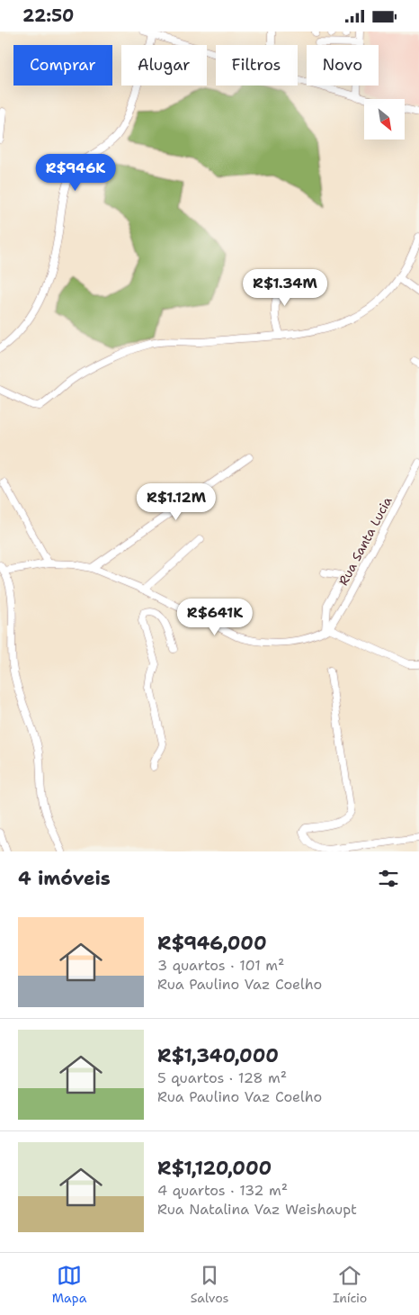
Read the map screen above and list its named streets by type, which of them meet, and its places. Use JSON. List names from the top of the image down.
{
  "streets": {
    "street": ["Rua Santa Lucia"]
  },
  "north": "bottom right",
  "page": {
    "status": "22:50",
    "chip": [
      "Comprar",
      "Alugar",
      "Filtros",
      "Novo"
    ],
    "price": [
      "R$946K",
      "R$1.34M",
      "R$1.12M",
      "R$641K"
    ],
    "heading": "4 imóveis",
    "list": [
      {
        "name": "R$946,000",
        "note": "3 quartos · 101 m² · Rua Paulino Vaz Coelho"
      },
      {
        "name": "R$1,340,000",
        "note": "5 quartos · 128 m² · Rua Paulino Vaz Coelho"
      },
      {
        "name": "R$1,120,000",
        "note": "4 quartos · 132 m² · Rua Natalina Vaz Weishaupt"
      }
    ],
    "tabs": ["Mapa", "Salvos", "Início"]
  }
}
